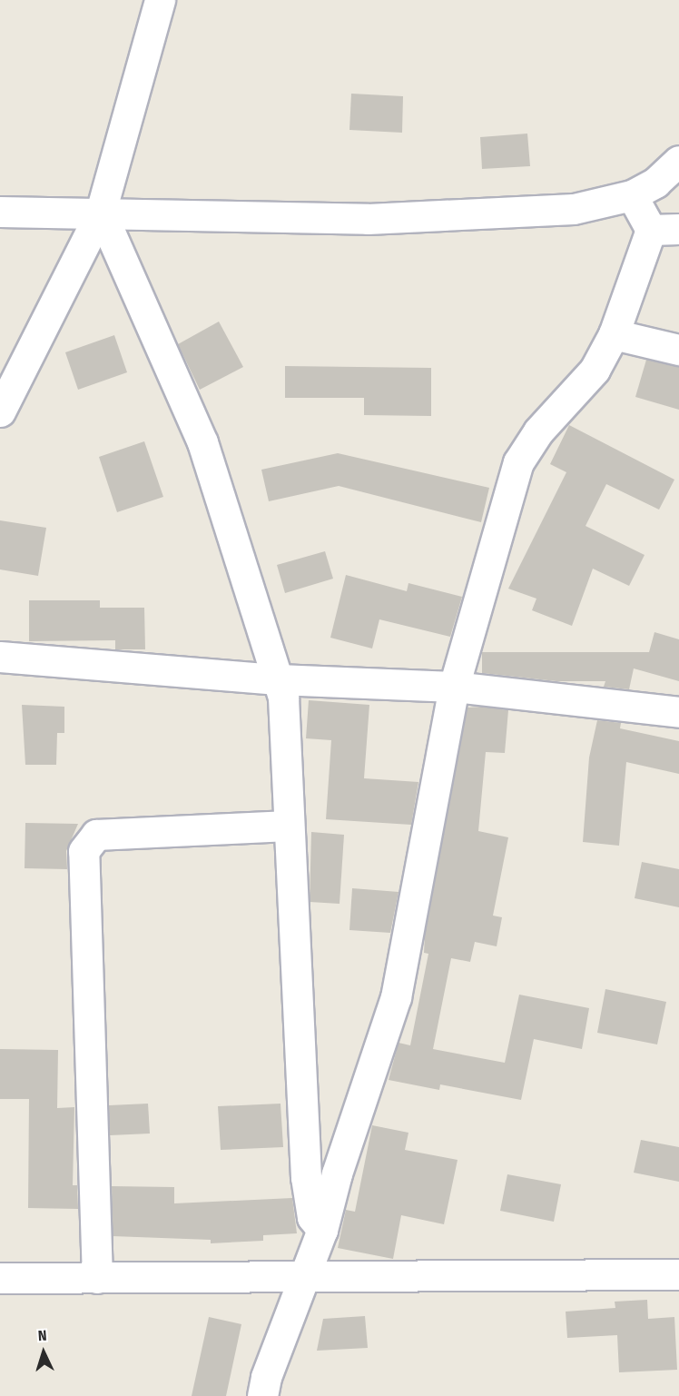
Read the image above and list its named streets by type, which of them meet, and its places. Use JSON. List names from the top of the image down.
{
  "north": "top"
}
